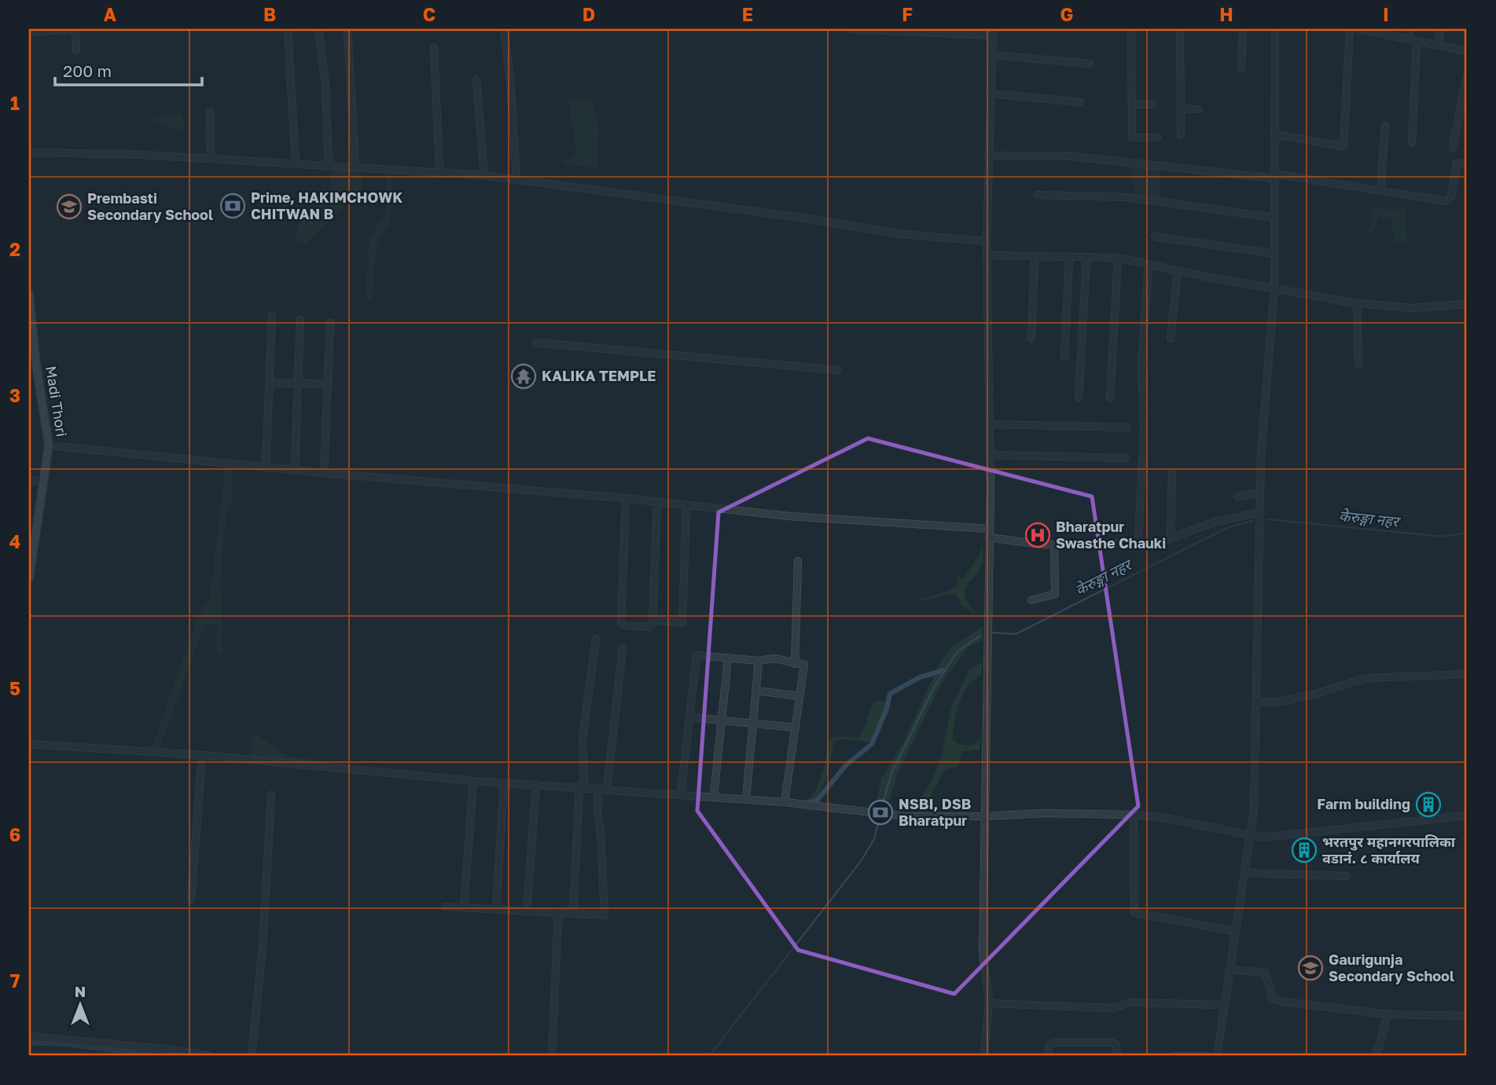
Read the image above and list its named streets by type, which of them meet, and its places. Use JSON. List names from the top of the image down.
{
  "streets": {
    "main road": ["Madi Thori"]
  },
  "water": ["केेरुङ्गा नहर", "केरुङ्गा नहर"],
  "places": {
    "bank": ["Prime, HAKIMCHOWK CHITWAN B", "NSBI, DSB Bharatpur"],
    "school or university": ["Prembasti Secondary School", "Gaurigunja Secondary School"],
    "temple": ["KALIKA TEMPLE"],
    "hospital": ["Bharatpur Swasthe Chauki"],
    "building": ["Farm building", "भरतपुर महानगरपालिका वडानं. ८ कार्यालय"]
  },
  "scale_bar": "200 m",
  "north": "top",
  "grid": {
    "columns": [
      "A",
      "B",
      "C",
      "D",
      "E",
      "F",
      "G",
      "H",
      "I"
    ],
    "rows": [
      "1",
      "2",
      "3",
      "4",
      "5",
      "6",
      "7"
    ]
  }
}
